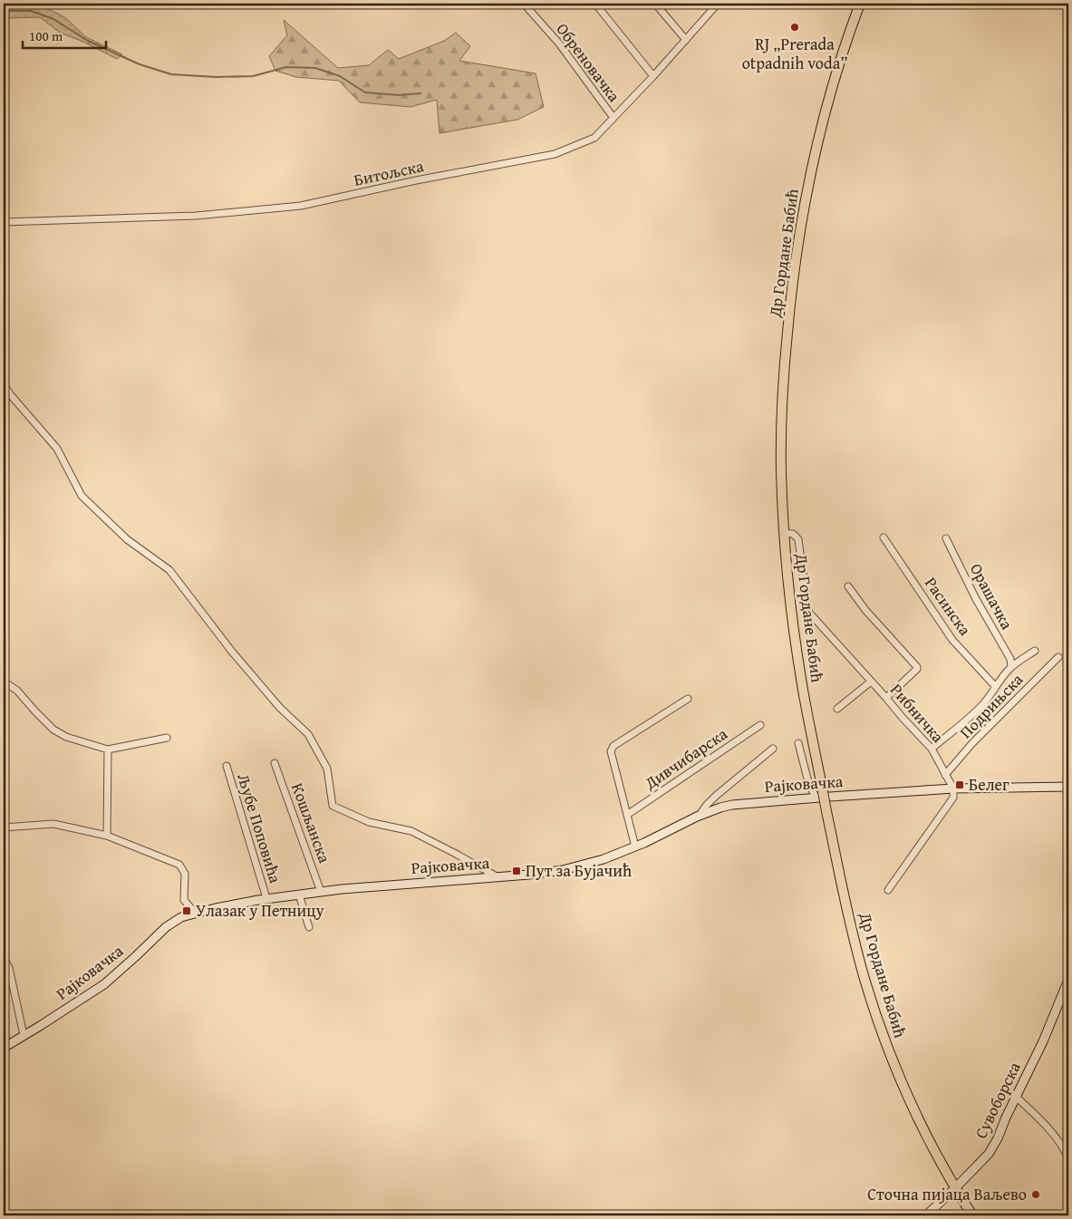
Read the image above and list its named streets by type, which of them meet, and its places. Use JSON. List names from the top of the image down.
{
  "streets": {
    "main road": ["Др Гордане Бабић", "Рајковачка", "Сувоборска"],
    "street": [
      "Обреновачка",
      "Битољска",
      "Орашачка",
      "Расинска",
      "Подрињска",
      "Рибничка",
      "Дивчибарска",
      "Кошљанска",
      "Љубе Поповића"
    ]
  },
  "crossings": [
    ["Обреновачка", "Битољска"],
    ["Др Гордане Бабић", "Рибничка"],
    ["Др Гордане Бабић", "Сувоборска"],
    ["Орашачка", "Подрињска"],
    ["Расинска", "Подрињска"],
    ["Подрињска", "Рибничка"],
    ["Рибничка", "Рајковачка"],
    ["Рајковачка", "Кошљанска"],
    ["Рајковачка", "Љубе Поповића"]
  ],
  "places": {
    "other": ["RJ „Prerada otpadnih voda”", "Сточна пијаца Ваљево"],
    "transit": ["Белег", "Пут за Бујачић", "Улазак у Петницу"]
  },
  "scale_bar": "100 m"
}
